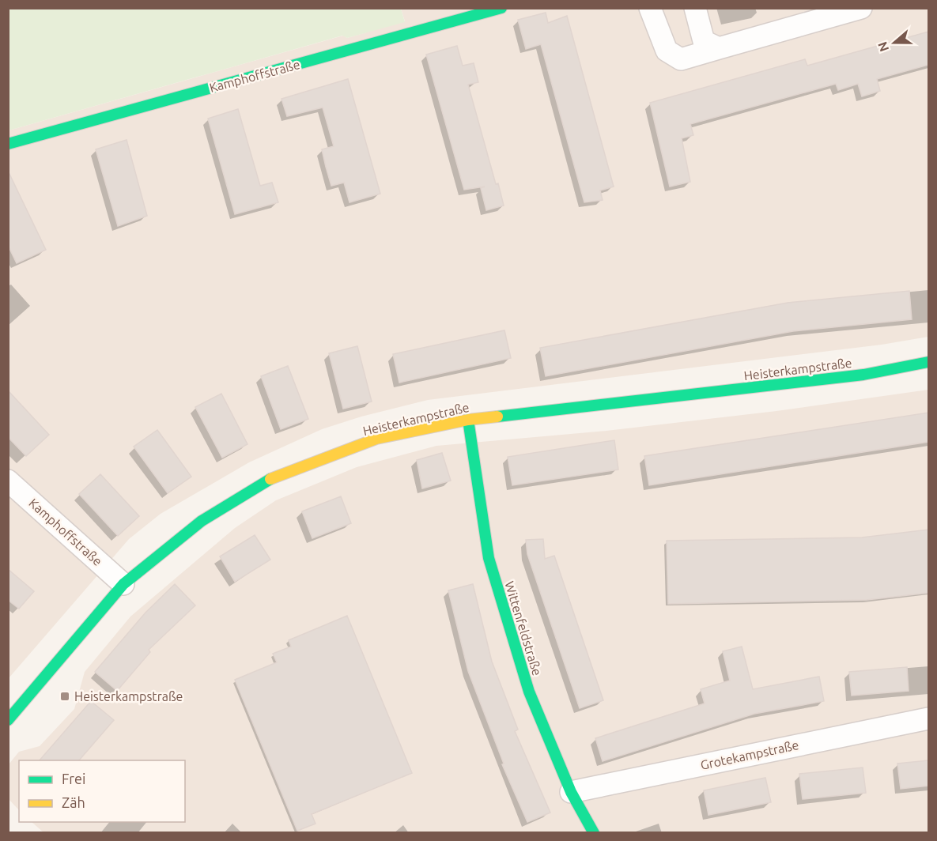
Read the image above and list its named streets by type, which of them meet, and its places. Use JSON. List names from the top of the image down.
{
  "streets": {
    "street": [
      "Kamphoffstraße",
      "Heisterkampstraße",
      "Wittenfeldstraße",
      "Grotekampstraße"
    ]
  },
  "crossings": [
    ["Kamphoffstraße", "Heisterkampstraße"],
    ["Heisterkampstraße", "Wittenfeldstraße"],
    ["Wittenfeldstraße", "Grotekampstraße"]
  ],
  "places": {
    "transit": ["Heisterkampstraße"]
  },
  "legend": ["Frei", "Zäh"],
  "north": "left"
}
